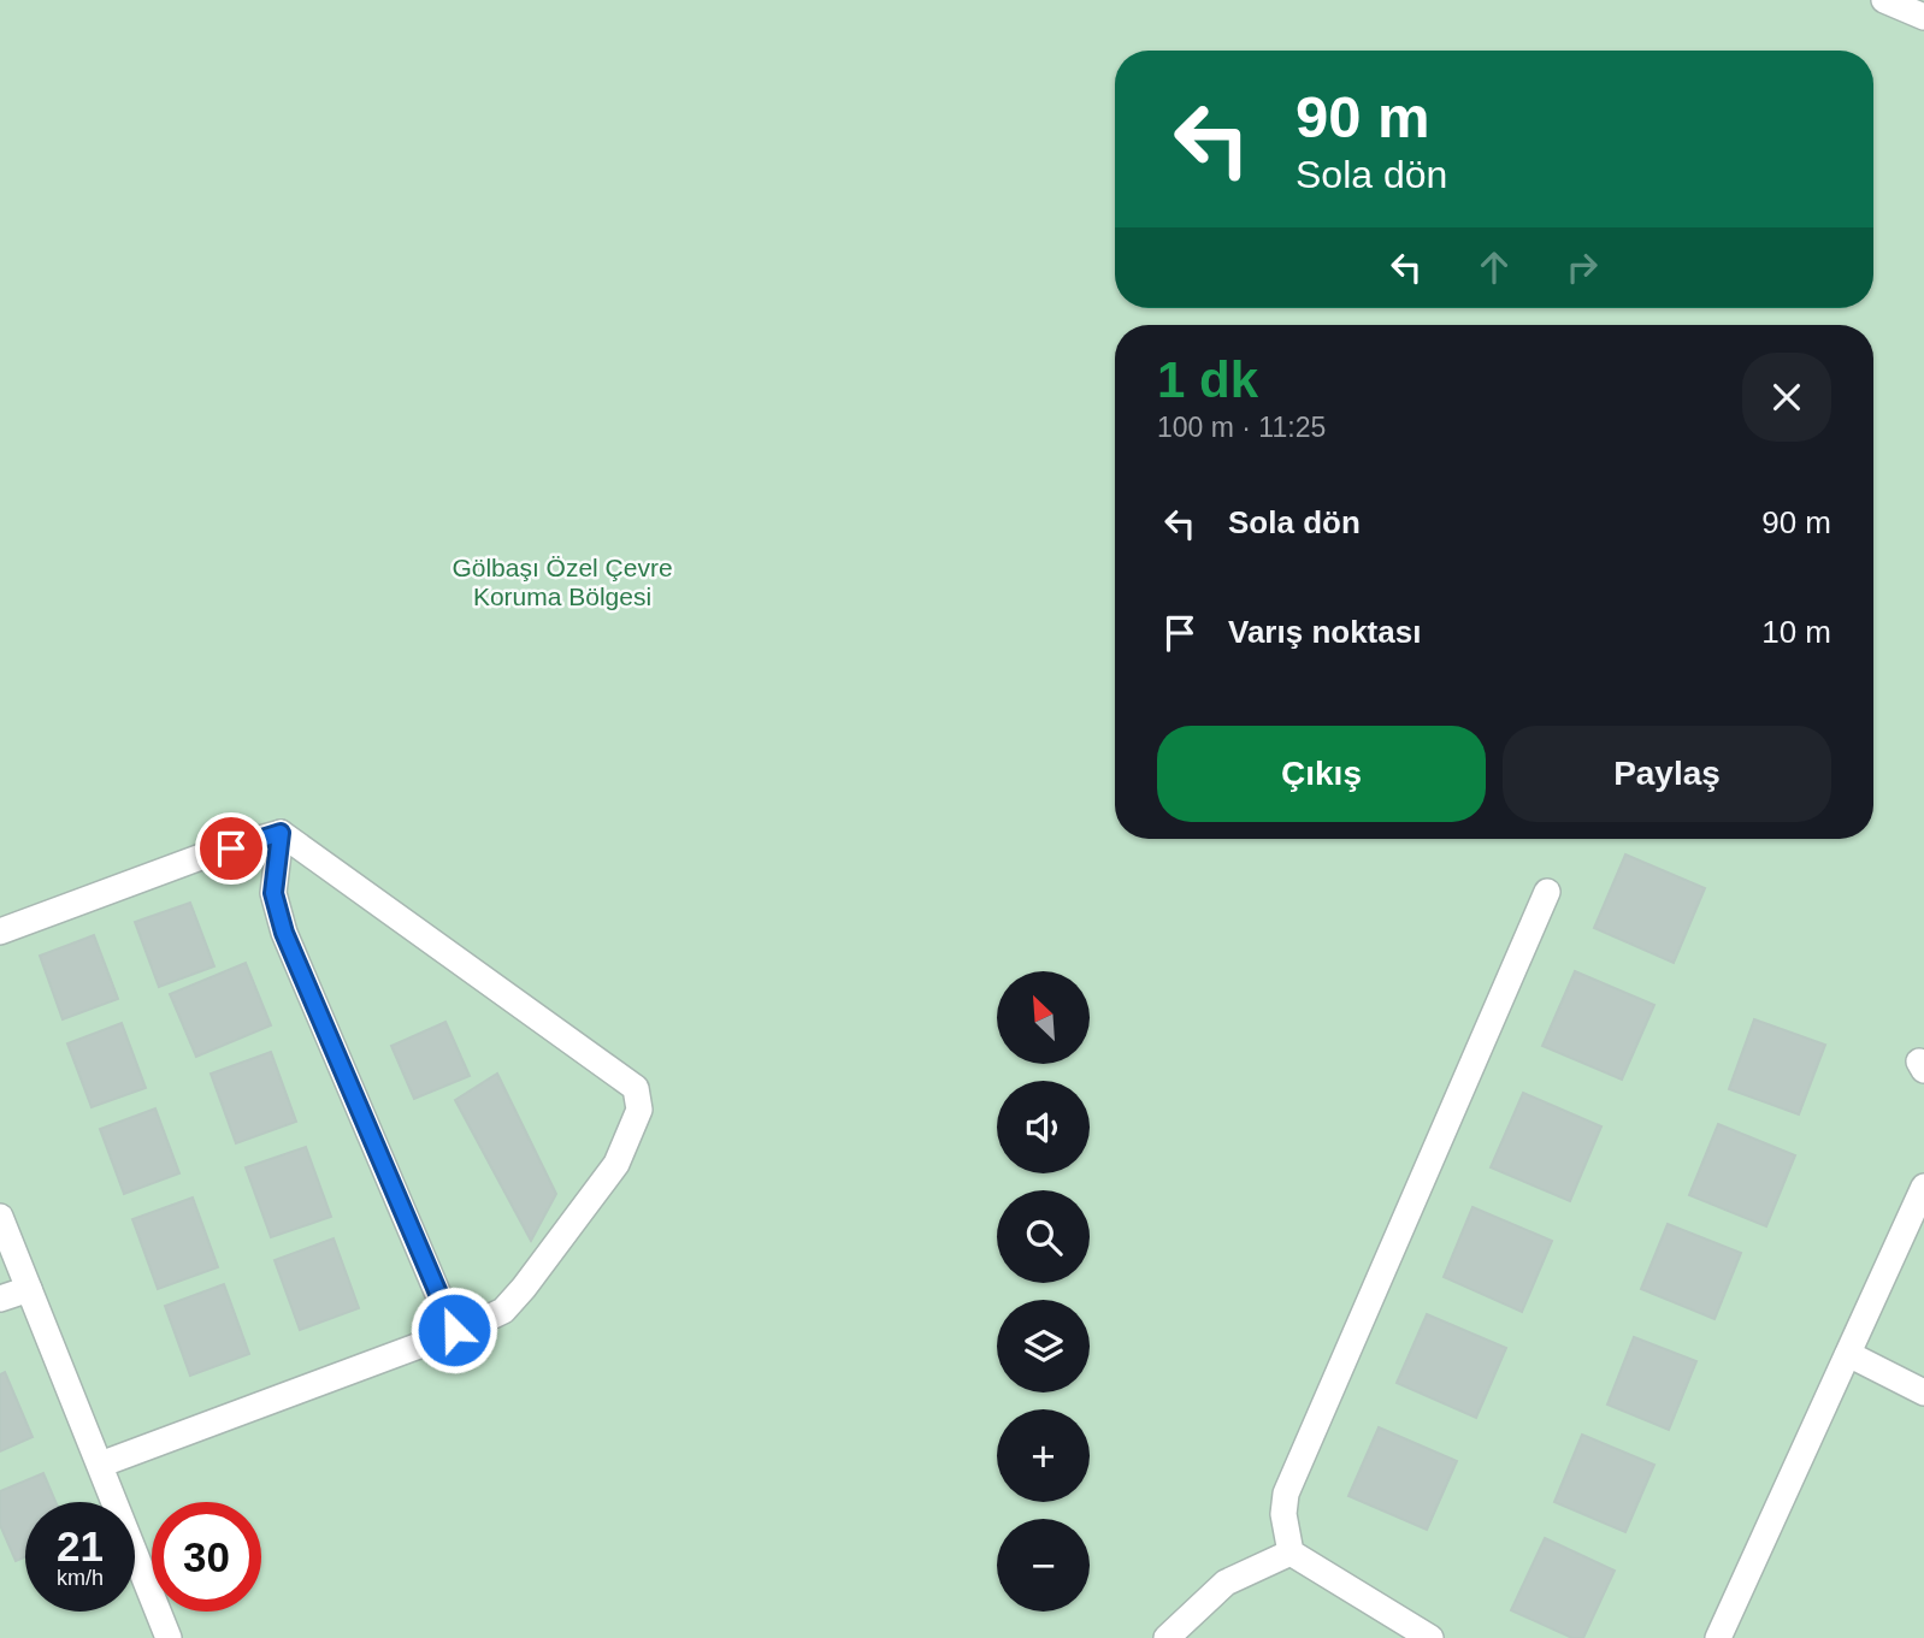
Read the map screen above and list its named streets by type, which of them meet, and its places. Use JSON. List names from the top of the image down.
{
  "parks": ["Gölbaşı Özel Çevre Koruma Bölgesi"],
  "north": "top left",
  "page": {
    "turn": ["90 m", "Sola dön"],
    "heading": ["1 dk", "100 m · 11:25"],
    "list": [
      {
        "name": "Sola dön",
        "value": "90 m"
      },
      {
        "name": "Varış noktası",
        "value": "10 m"
      }
    ],
    "buttons": ["Çıkış", "Paylaş"],
    "map_buttons": ["+", "−"],
    "speed": "21 km/h",
    "limit": "30"
  }
}
